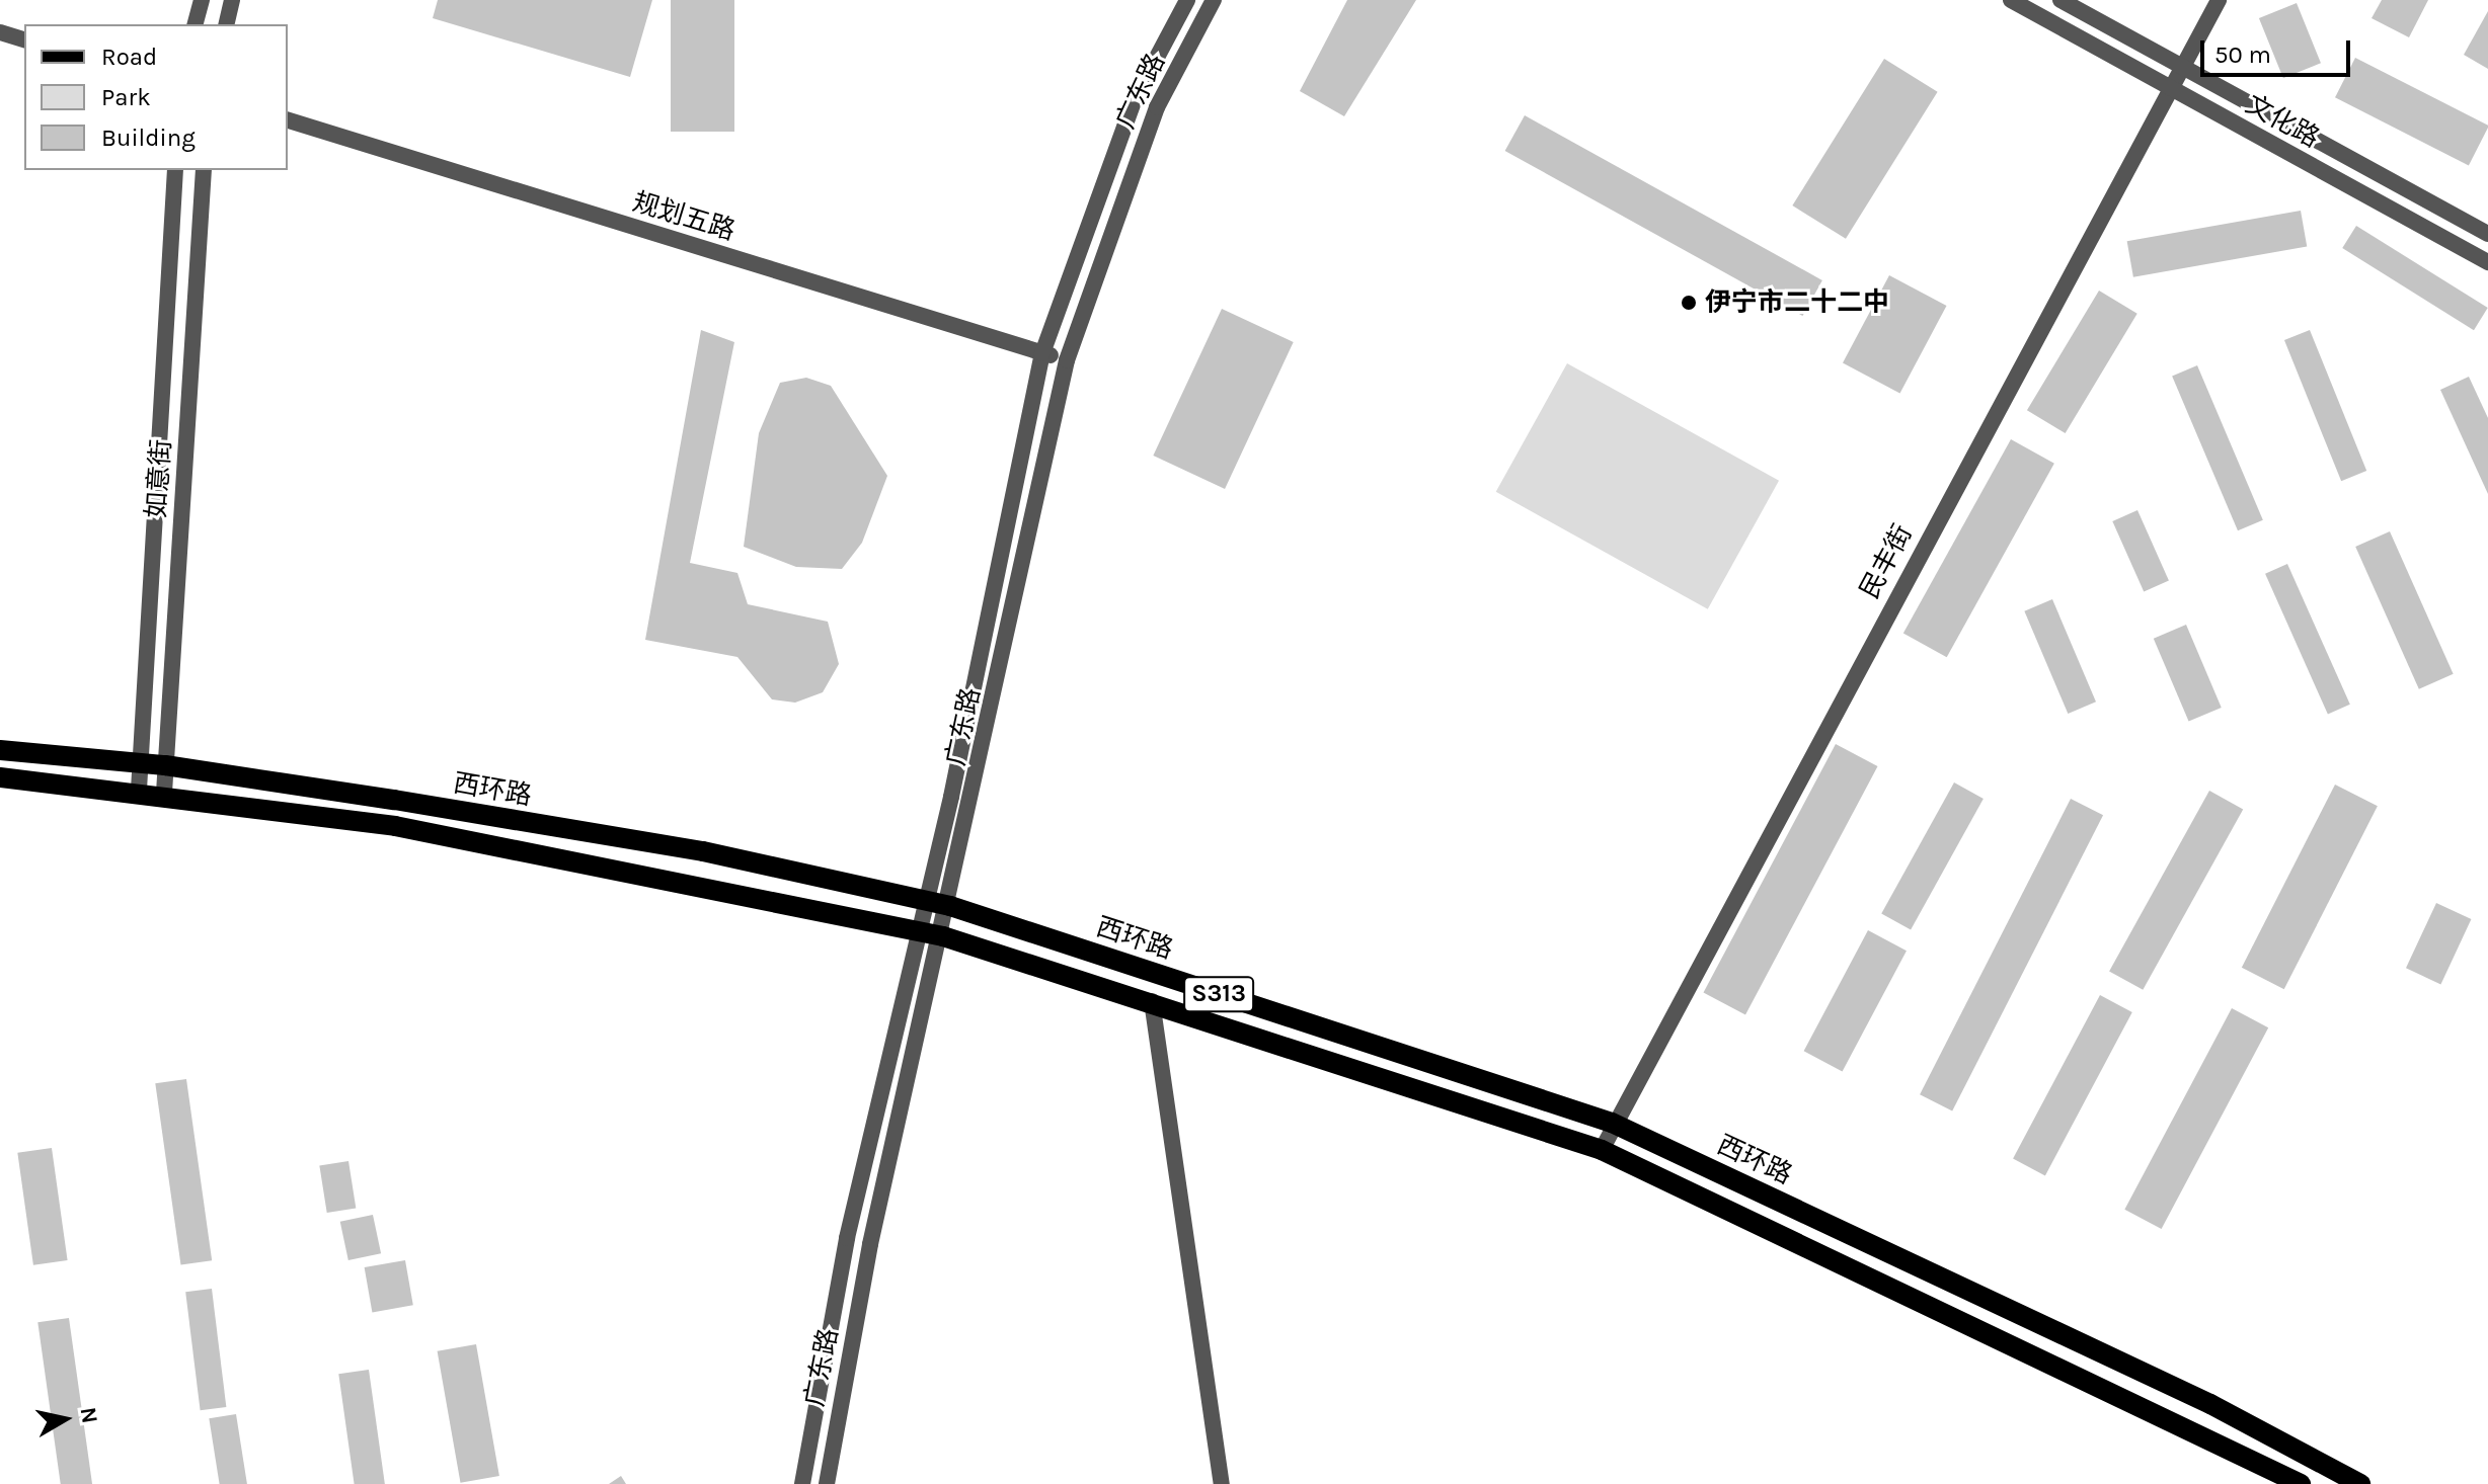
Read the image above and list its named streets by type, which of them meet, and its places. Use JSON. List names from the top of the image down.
{
  "streets": {
    "main road": ["西环路", "S313"],
    "street": [
      "广东路",
      "文化路",
      "规划五路",
      "如意街",
      "民丰街"
    ]
  },
  "crossings": [
    ["广东路", "规划五路"],
    ["广东路", "西环路"],
    ["文化路", "民丰街"],
    ["如意街", "西环路"],
    ["民丰街", "西环路"]
  ],
  "places": ["伊宁市二十二中"],
  "legend": ["Road", "Park", "Building"],
  "scale_bar": "50 m",
  "north": "right"
}
